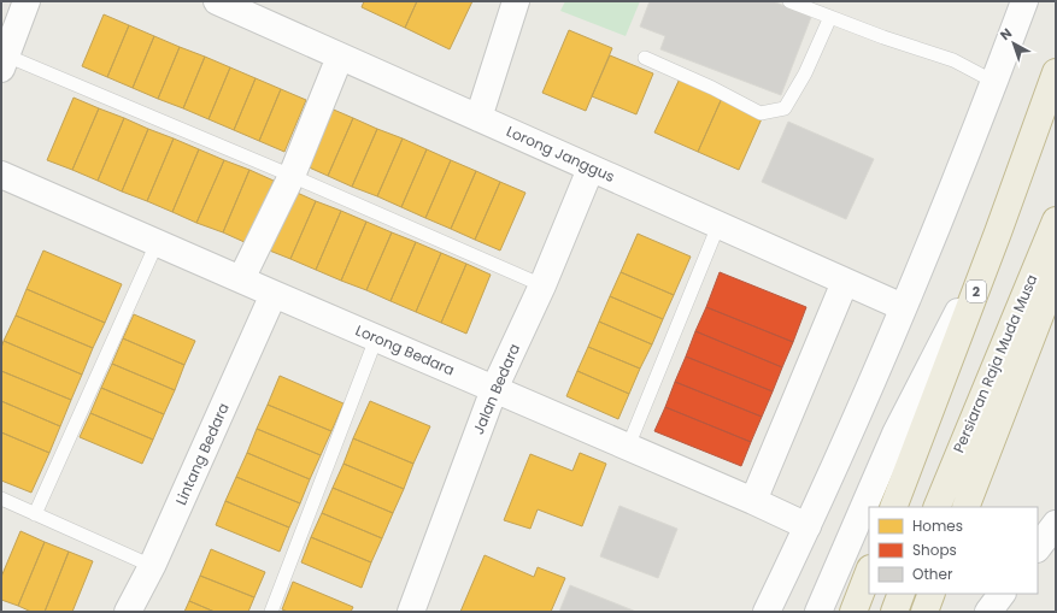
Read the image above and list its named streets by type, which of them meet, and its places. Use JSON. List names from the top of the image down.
{
  "streets": {
    "highway": ["2", "Persiaran Raja Muda Musa"],
    "street": [
      "Lorong Janggus",
      "Lorong Bedara",
      "Jalan Bedara",
      "Lintang Bedara"
    ]
  },
  "crossings": [
    ["Lorong Janggus", "Jalan Bedara"],
    ["Lorong Bedara", "Jalan Bedara"],
    ["Lorong Bedara", "Lintang Bedara"]
  ],
  "legend": ["Homes", "Shops", "Other"],
  "north": "top left"
}
